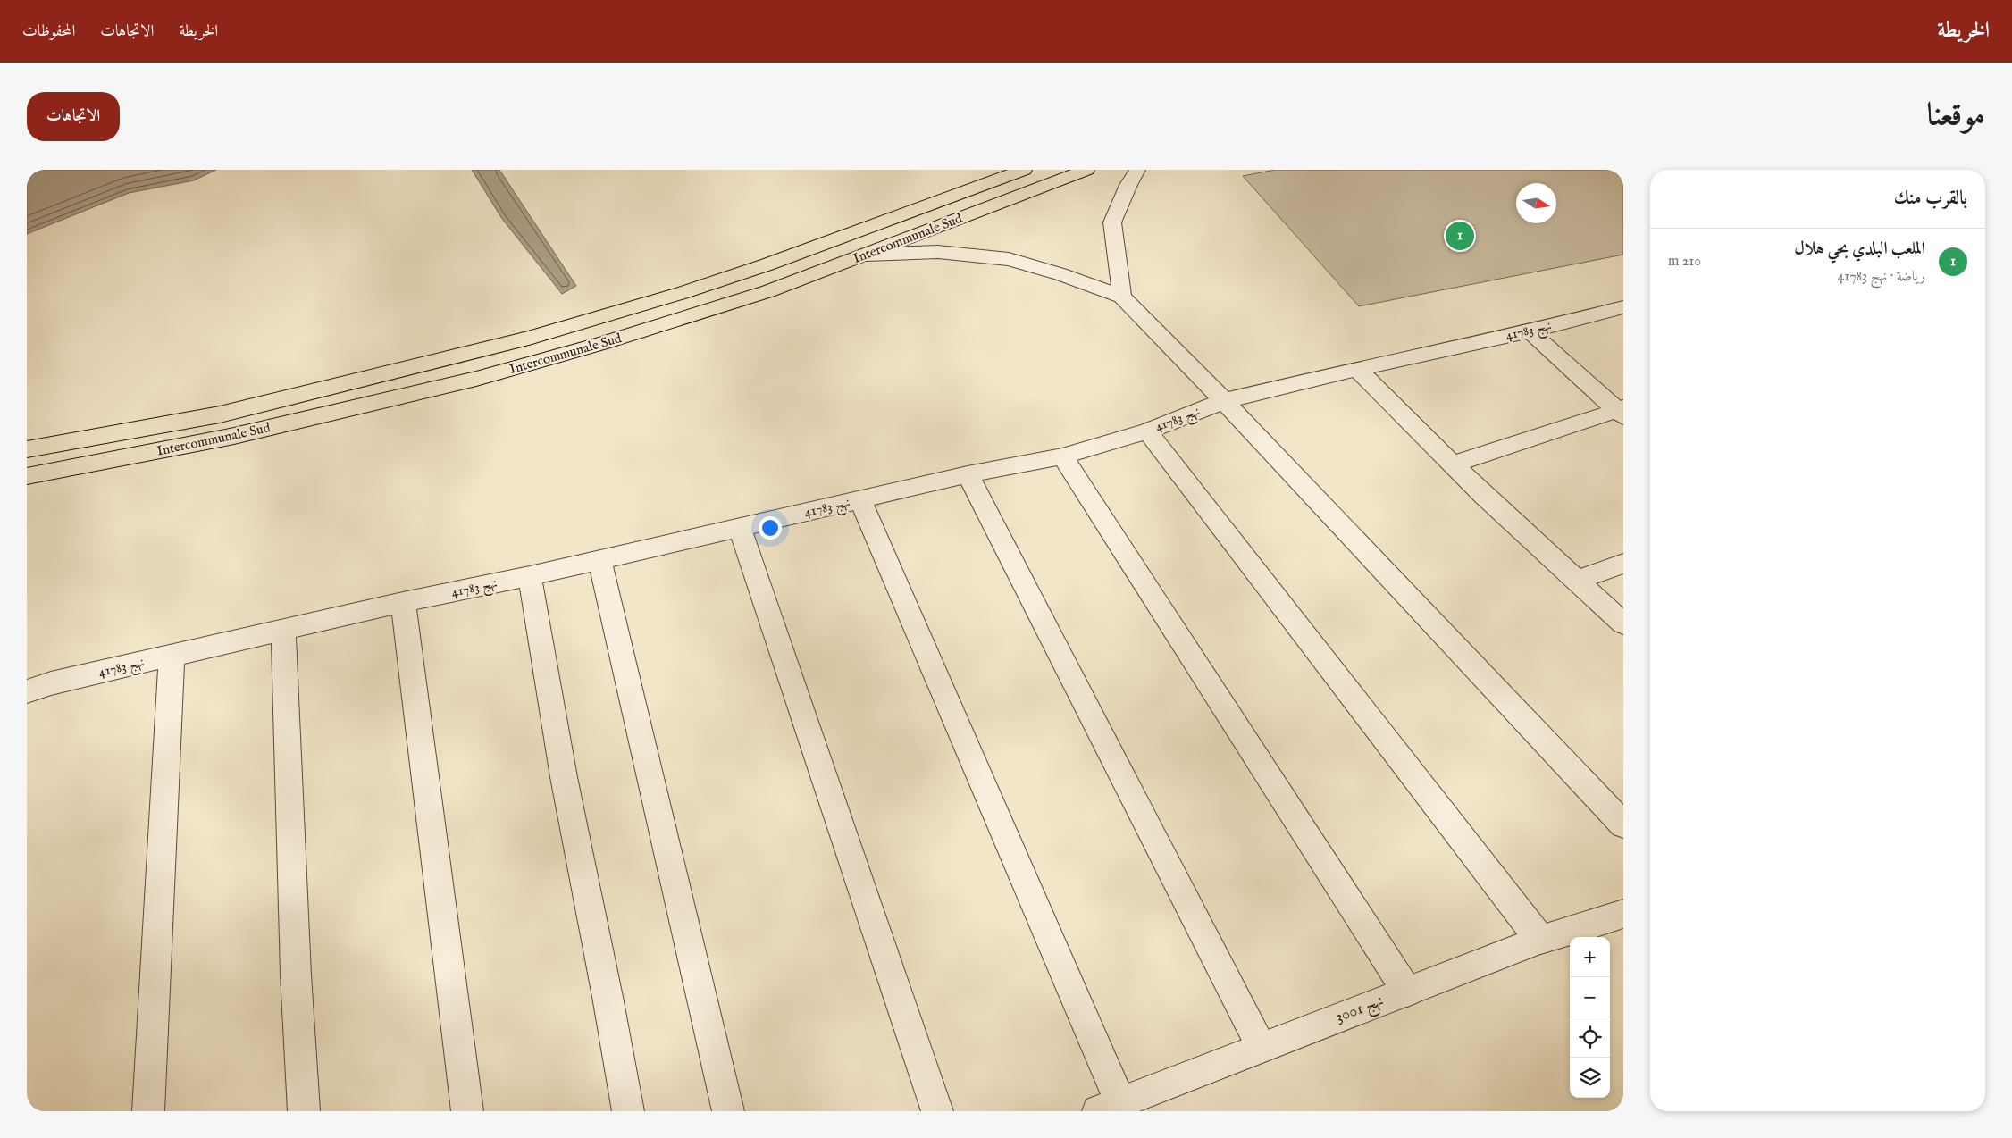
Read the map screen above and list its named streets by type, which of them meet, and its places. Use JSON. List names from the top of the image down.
{
  "streets": {
    "highway": ["Intercommunale Sud"],
    "street": ["نهج 41783", "نهج 3001"]
  },
  "north": "right",
  "page": {
    "header": "الخريطة",
    "nav": ["الخريطة", "الاتجاهات", "المحفوظات"],
    "title": "موقعنا",
    "buttons": "الاتجاهات",
    "heading": "بالقرب منك",
    "pins": "1",
    "list": [
      {
        "mark": "1",
        "name": "الملعب البلدي بحي هلال",
        "note": "رياضة · نهج 41783",
        "value": "210 m"
      }
    ],
    "map_buttons": ["+", "−"]
  }
}
